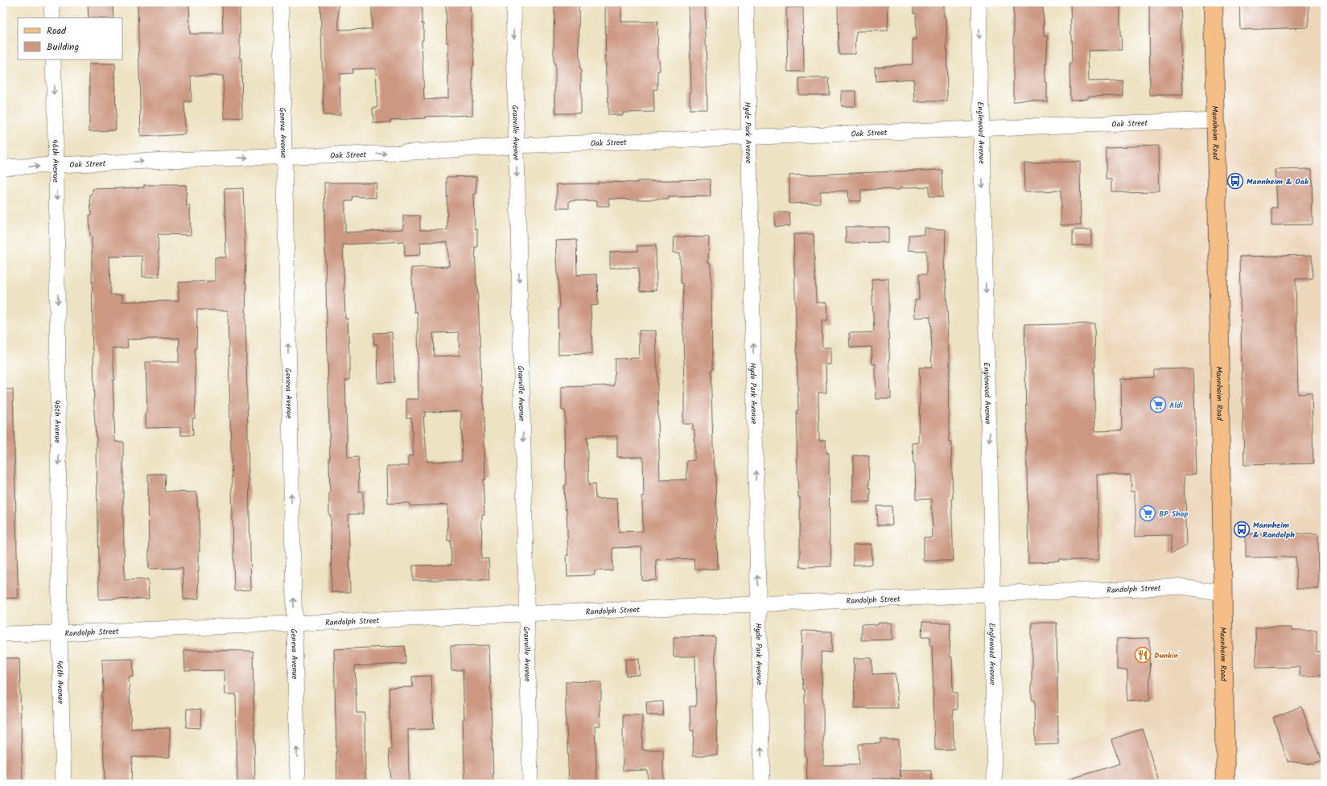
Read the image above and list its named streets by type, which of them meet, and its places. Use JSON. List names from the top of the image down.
{
  "streets": {
    "main road": ["Mannheim Road"],
    "street": [
      "Oak Street",
      "Geneva Avenue",
      "Granville Avenue",
      "Hyde Park Avenue",
      "Englewood Avenue",
      "46th Avenue",
      "Randolph Street"
    ]
  },
  "crossings": [
    ["Oak Street", "Geneva Avenue"],
    ["Oak Street", "Granville Avenue"],
    ["Oak Street", "Hyde Park Avenue"],
    ["Oak Street", "Englewood Avenue"],
    ["Oak Street", "Mannheim Road"],
    ["Oak Street", "46th Avenue"],
    ["Geneva Avenue", "Randolph Street"],
    ["Granville Avenue", "Randolph Street"],
    ["Hyde Park Avenue", "Randolph Street"],
    ["Englewood Avenue", "Randolph Street"],
    ["Mannheim Road", "Randolph Street"],
    ["46th Avenue", "Randolph Street"]
  ],
  "one_way": [
    "Oak Street",
    "Geneva Avenue",
    "Granville Avenue",
    "Hyde Park Avenue",
    "Englewood Avenue",
    "46th Avenue"
  ],
  "places": {
    "bus stop": ["Mannheim & Oak", "Mannheim & Randolph"],
    "supermarket": ["Aldi", "BP Shop"],
    "restaurant": ["Dunkin'"]
  },
  "legend": ["Road", "Building"]
}
